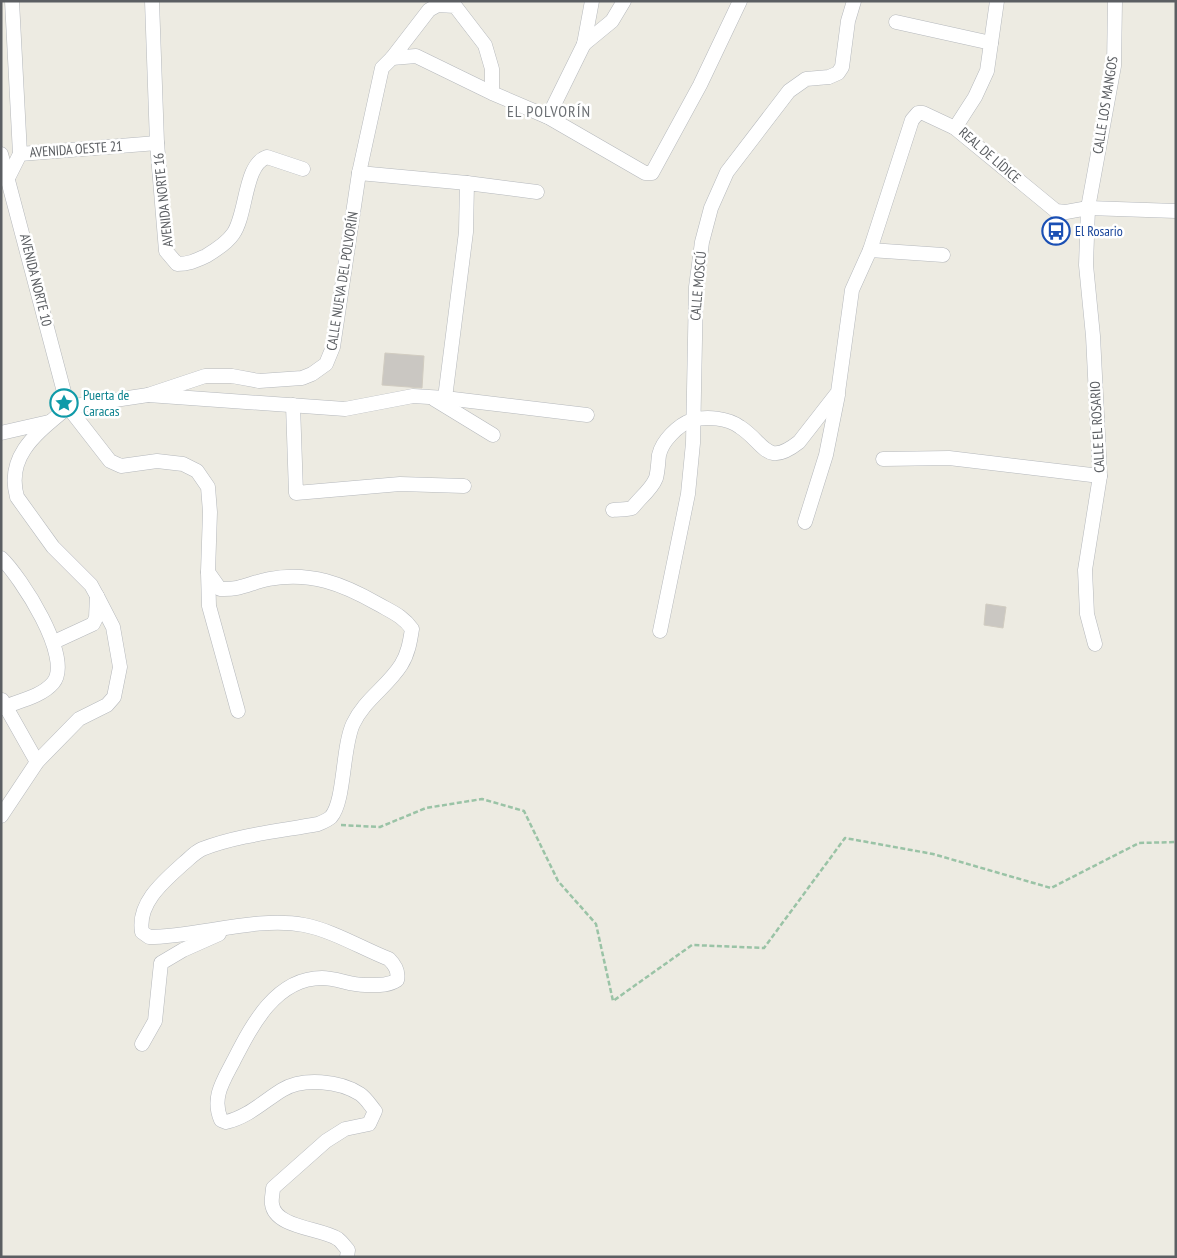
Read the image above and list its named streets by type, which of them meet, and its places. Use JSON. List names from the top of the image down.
{
  "streets": {
    "street": [
      "CALLE LOS MANGOS",
      "AVENIDA OESTE 21",
      "REAL DE LÍDICE",
      "AVENIDA NORTE 16",
      "AVENIDA NORTE 10",
      "CALLE NUEVA DEL POLVORÍN",
      "CALLE MOSCÚ",
      "CALLE EL ROSARIO"
    ]
  },
  "crossings": [
    ["CALLE LOS MANGOS", "REAL DE LÍDICE"],
    ["CALLE LOS MANGOS", "CALLE EL ROSARIO"],
    ["AVENIDA OESTE 21", "AVENIDA NORTE 16"],
    ["AVENIDA OESTE 21", "AVENIDA NORTE 10"],
    ["REAL DE LÍDICE", "CALLE EL ROSARIO"],
    ["AVENIDA NORTE 10", "CALLE NUEVA DEL POLVORÍN"]
  ],
  "districts": ["EL POLVORÍN"],
  "places": {
    "bus stop": ["El Rosario"],
    "place": ["Puerta de Caracas"]
  }
}
